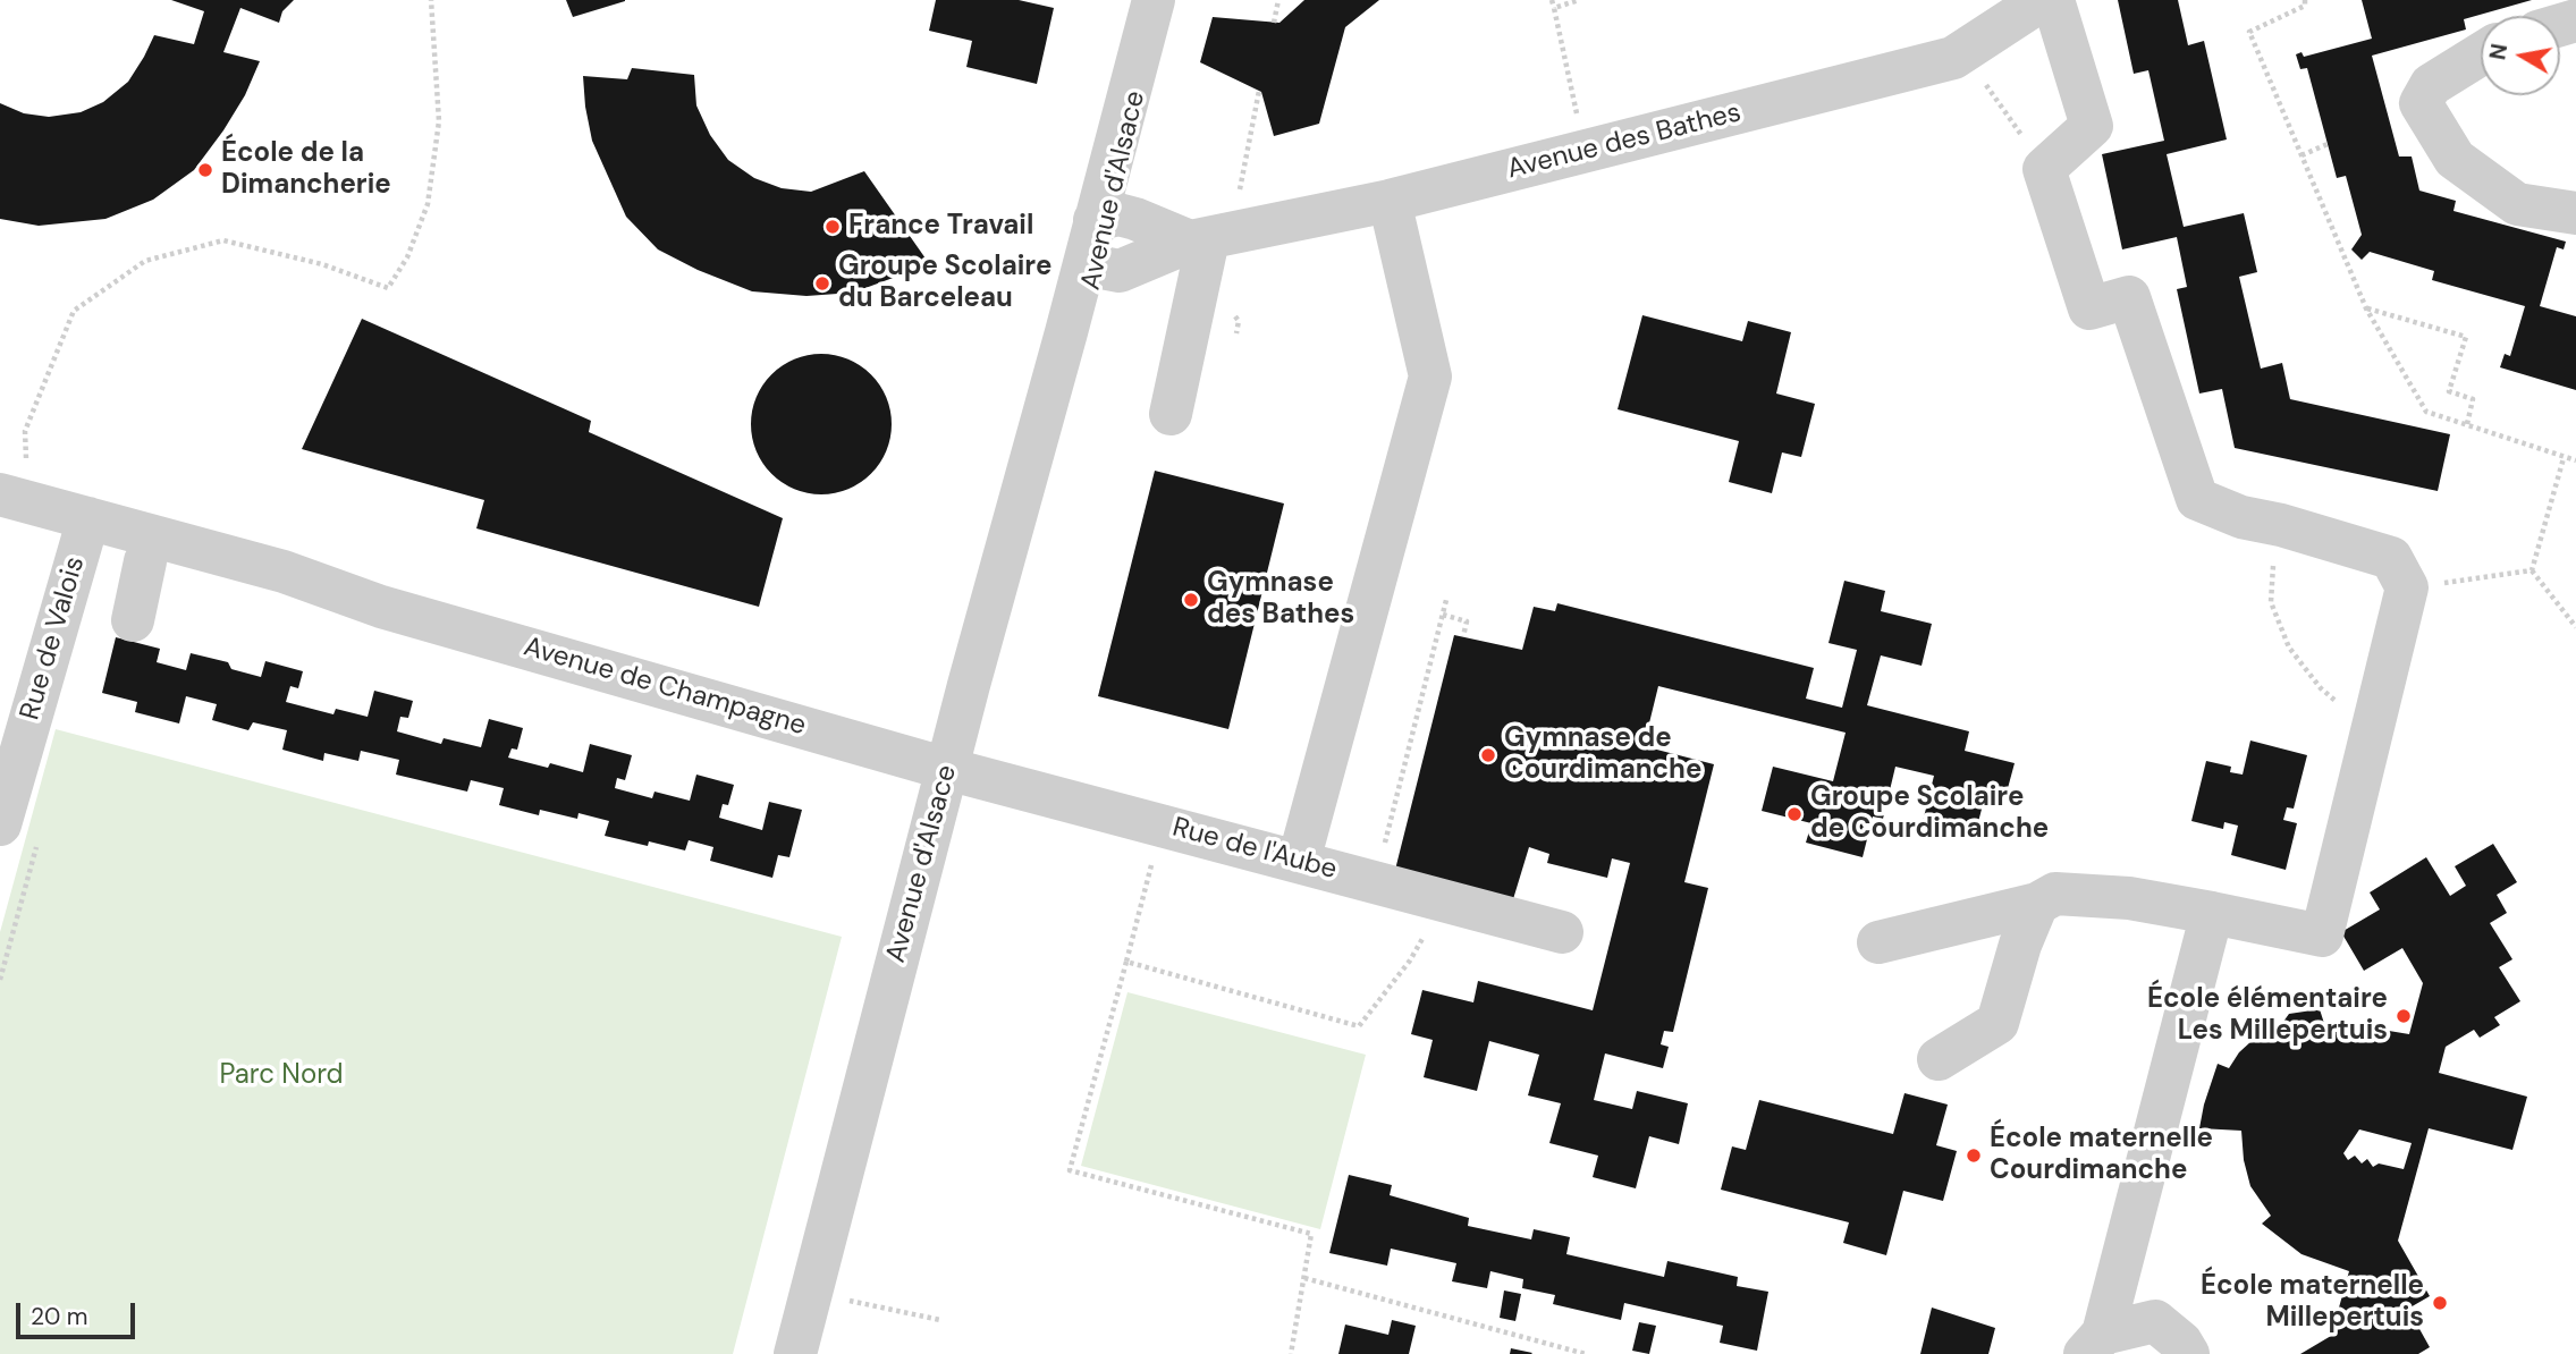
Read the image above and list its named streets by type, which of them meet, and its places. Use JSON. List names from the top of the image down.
{
  "streets": {
    "street": [
      "Avenue des Bathes",
      "Avenue d'Alsace",
      "Rue de Valois",
      "Avenue de Champagne",
      "Rue de l'Aube"
    ]
  },
  "crossings": [
    ["Avenue des Bathes", "Avenue d'Alsace"],
    ["Avenue d'Alsace", "Avenue de Champagne"],
    ["Avenue d'Alsace", "Rue de l'Aube"],
    ["Rue de Valois", "Avenue de Champagne"],
    ["Avenue de Champagne", "Rue de l'Aube"]
  ],
  "parks": ["Parc Nord"],
  "places": [
    "École de la Dimancherie",
    "France Travail",
    "Groupe Scolaire du Barceleau",
    "Gymnase des Bathes",
    "Gymnase de Courdimanche",
    "Groupe Scolaire de Courdimanche",
    "École élémentaire Les Millepertuis",
    "École maternelle Courdimanche",
    "École maternelle Millepertuis"
  ],
  "scale_bar": "20 m",
  "north": "left"
}
